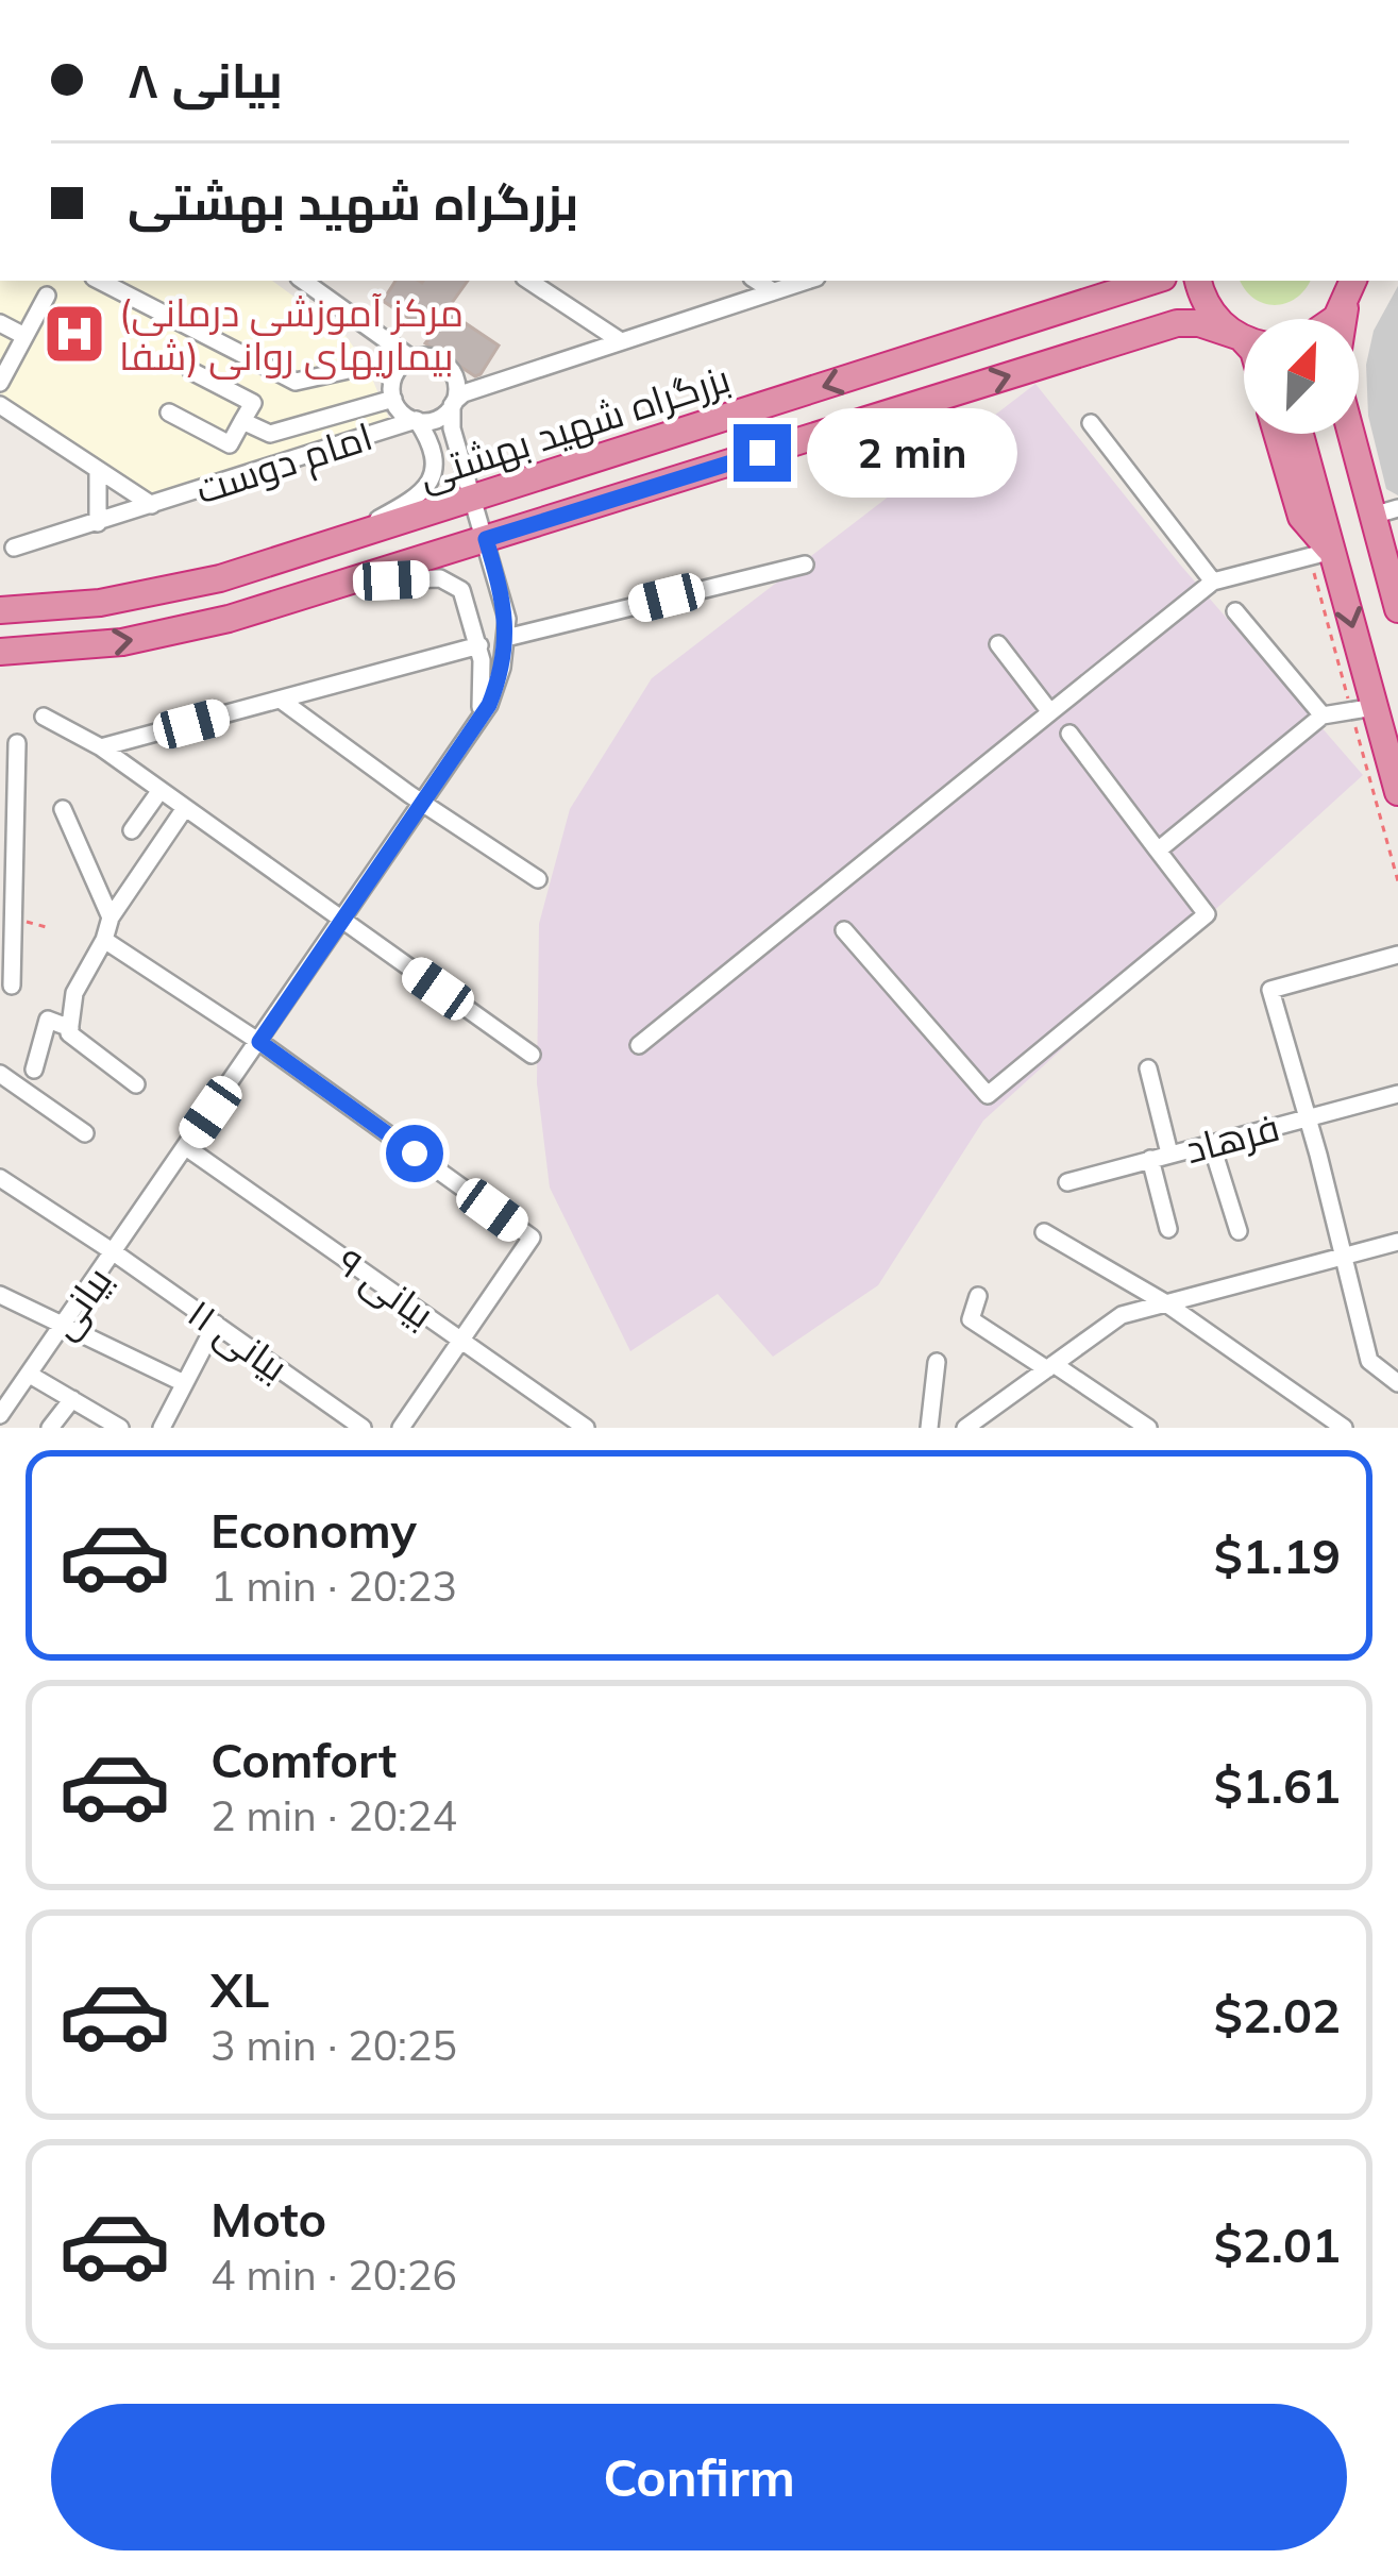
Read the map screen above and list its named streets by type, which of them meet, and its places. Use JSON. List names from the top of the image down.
{
  "streets": {
    "highway": ["بزرگراه شهید بهشتی"],
    "street": [
      "امام دوست",
      "فرهاد",
      "بیانی ۹",
      "بیانی",
      "بیانی ۱۱"
    ]
  },
  "crossings": [
    ["بیانی ۹", "بیانی"],
    ["بیانی", "بیانی ۱۱"]
  ],
  "places": {
    "hospital": ["(مرکز آموزشی درمانی بیماریهای روانی (شفا"]
  },
  "north": "top right",
  "page": {
    "banner": ["بیانی ۸", "بزرگراه شهید بهشتی"],
    "bubble": "2 min",
    "list": [
      {
        "name": "Economy",
        "note": "1 min · 20:23",
        "value": "$1.19"
      },
      {
        "name": "Comfort",
        "note": "2 min · 20:24",
        "value": "$1.61"
      },
      {
        "name": "XL",
        "note": "3 min · 20:25",
        "value": "$2.02"
      },
      {
        "name": "Moto",
        "note": "4 min · 20:26",
        "value": "$2.01"
      }
    ],
    "buttons": "Confirm"
  }
}
